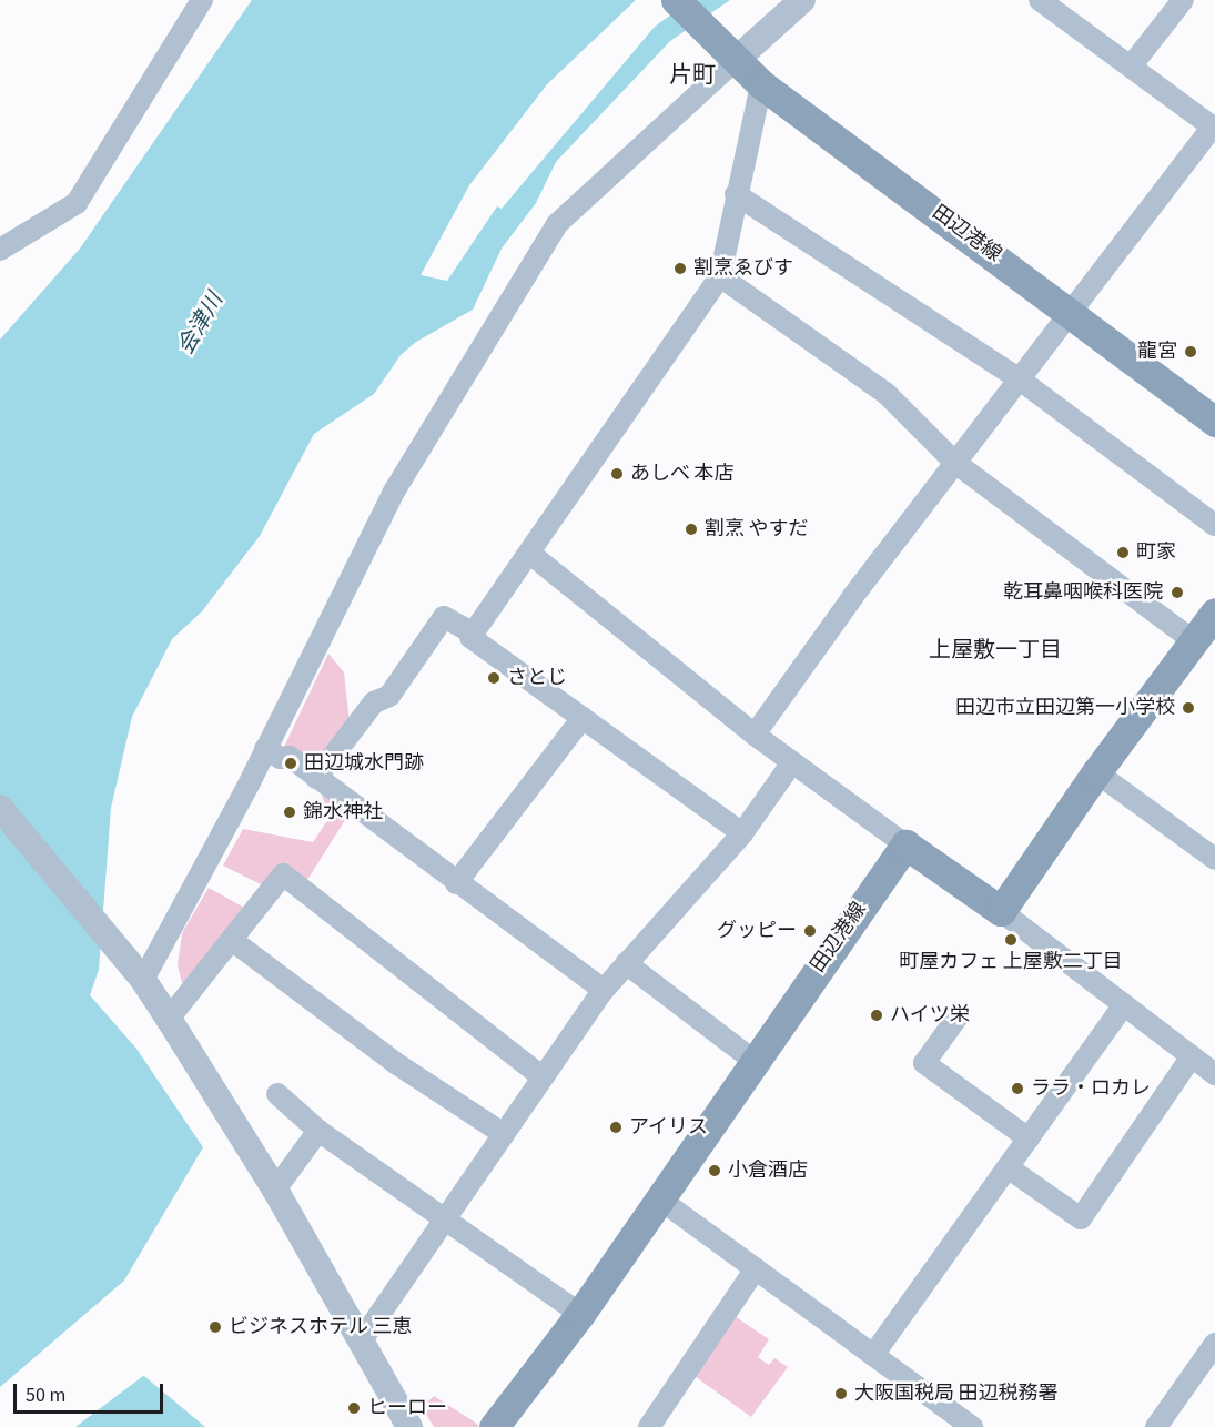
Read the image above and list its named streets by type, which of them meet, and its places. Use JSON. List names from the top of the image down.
{
  "streets": {
    "main road": ["田辺港線"]
  },
  "districts": ["片町", "上屋敷一丁目"],
  "water": ["会津川"],
  "places": [
    "割烹ゑびす",
    "龍宮",
    "あしべ 本店",
    "割烹 やすだ",
    "町家",
    "乾耳鼻咽喉科医院",
    "さとじ",
    "田辺市立田辺第一小学校",
    "田辺城水門跡",
    "錦水神社",
    "グッピー",
    "町屋カフェ 上屋敷二丁目",
    "ハイツ栄",
    "ララ・ロカレ",
    "アイリス",
    "小倉酒店",
    "ビジネスホテル 三恵",
    "大阪国税局 田辺税務署",
    "ヒーロー"
  ],
  "scale_bar": "50 m"
}
